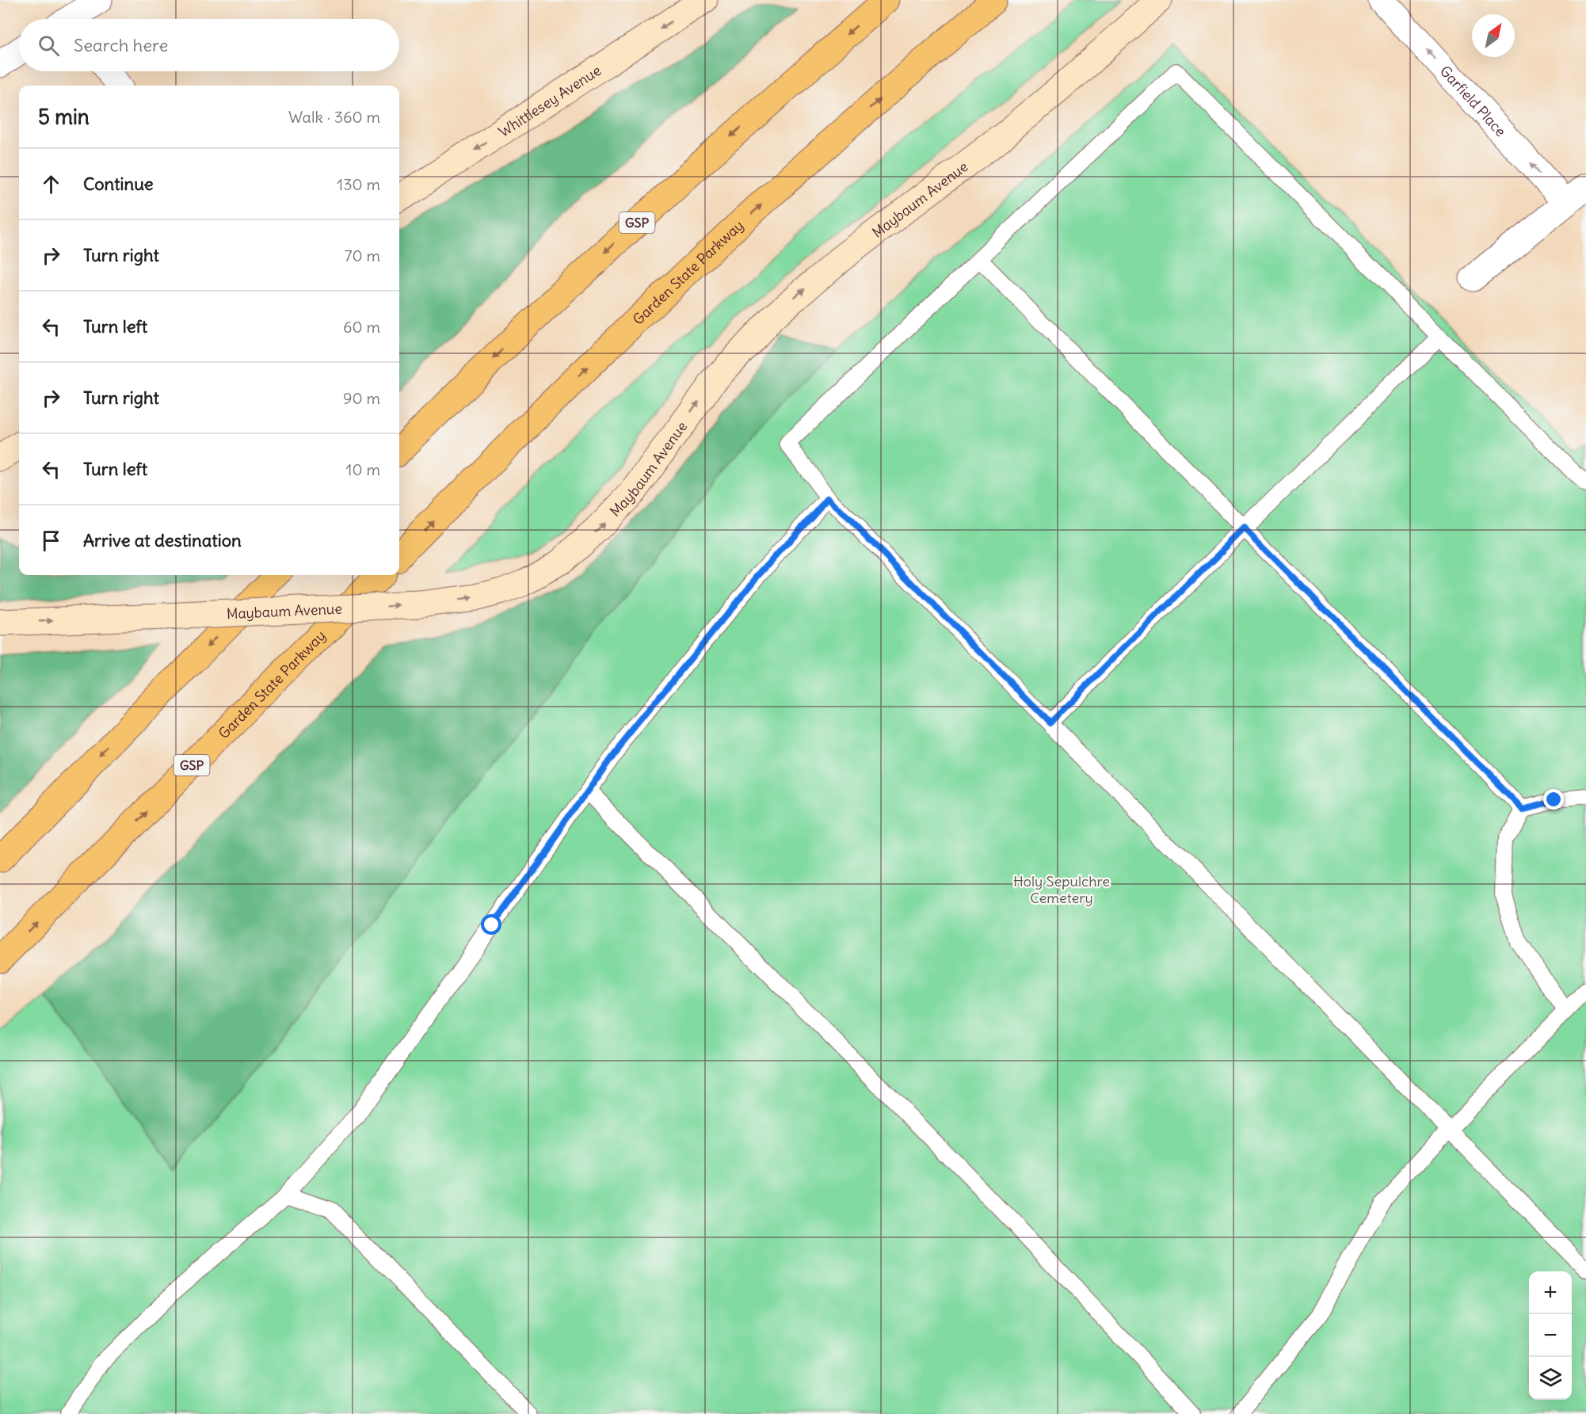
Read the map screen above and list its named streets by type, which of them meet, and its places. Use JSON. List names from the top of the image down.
{
  "streets": {
    "highway": ["GSP", "Garden State Parkway"],
    "main road": ["Whittlesey Avenue", "Maybaum Avenue"],
    "street": ["Garfield Place"]
  },
  "one_way": ["Whittlesey Avenue", "Garfield Place", "Maybaum Avenue"],
  "parks": ["Holy Sepulchre Cemetery"],
  "north": "top right",
  "page": {
    "search": "Search here",
    "heading": ["5 min", "Walk · 360 m"],
    "list": [
      ["Continue", "130 m"],
      ["Turn right", "70 m"],
      ["Turn left", "60 m"],
      ["Turn right", "90 m"],
      ["Turn left", "10 m"],
      "Arrive at destination"
    ],
    "map_buttons": ["+", "−"]
  }
}
